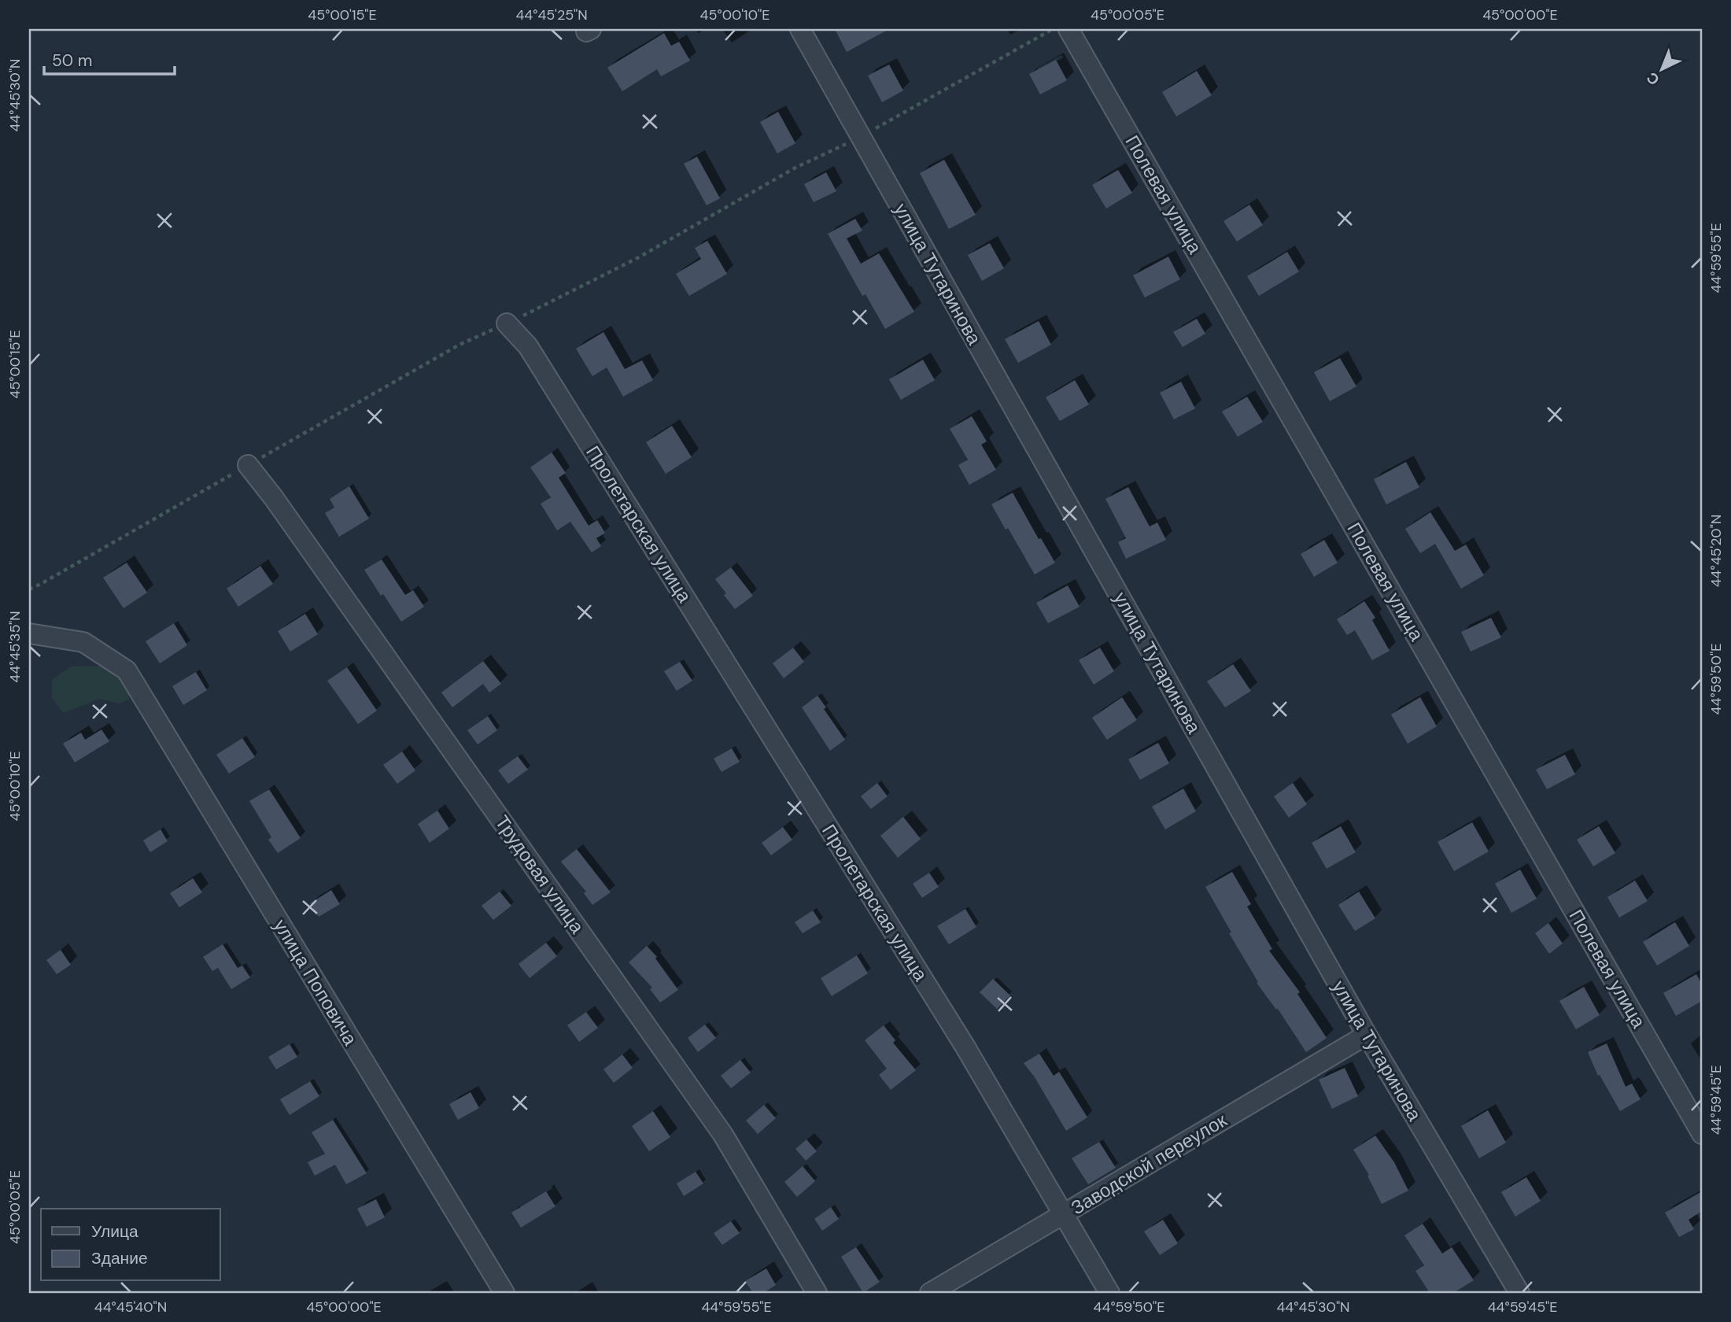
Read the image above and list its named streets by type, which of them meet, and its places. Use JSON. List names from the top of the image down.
{
  "streets": {
    "street": [
      "Полевая улица",
      "улица Тутаринова",
      "Пролетарская улица",
      "Трудовая улица",
      "улица Поповича",
      "Заводской переулок"
    ]
  },
  "crossings": [
    ["улица Тутаринова", "Заводской переулок"],
    ["Пролетарская улица", "Заводской переулок"]
  ],
  "legend": ["Улица", "Здание"],
  "scale_bar": "50 m",
  "north": "bottom left",
  "coordinates": [
    "45°00'15\"E",
    "44°45'25\"N",
    "45°00'10\"E",
    "45°00'05\"E",
    "45°00'00\"E",
    "44°45'30\"N",
    "44°59'55\"E",
    "44°45'20\"N",
    "44°45'35\"N",
    "44°59'50\"E",
    "44°59'45\"E",
    "44°45'40\"N"
  ]
}
